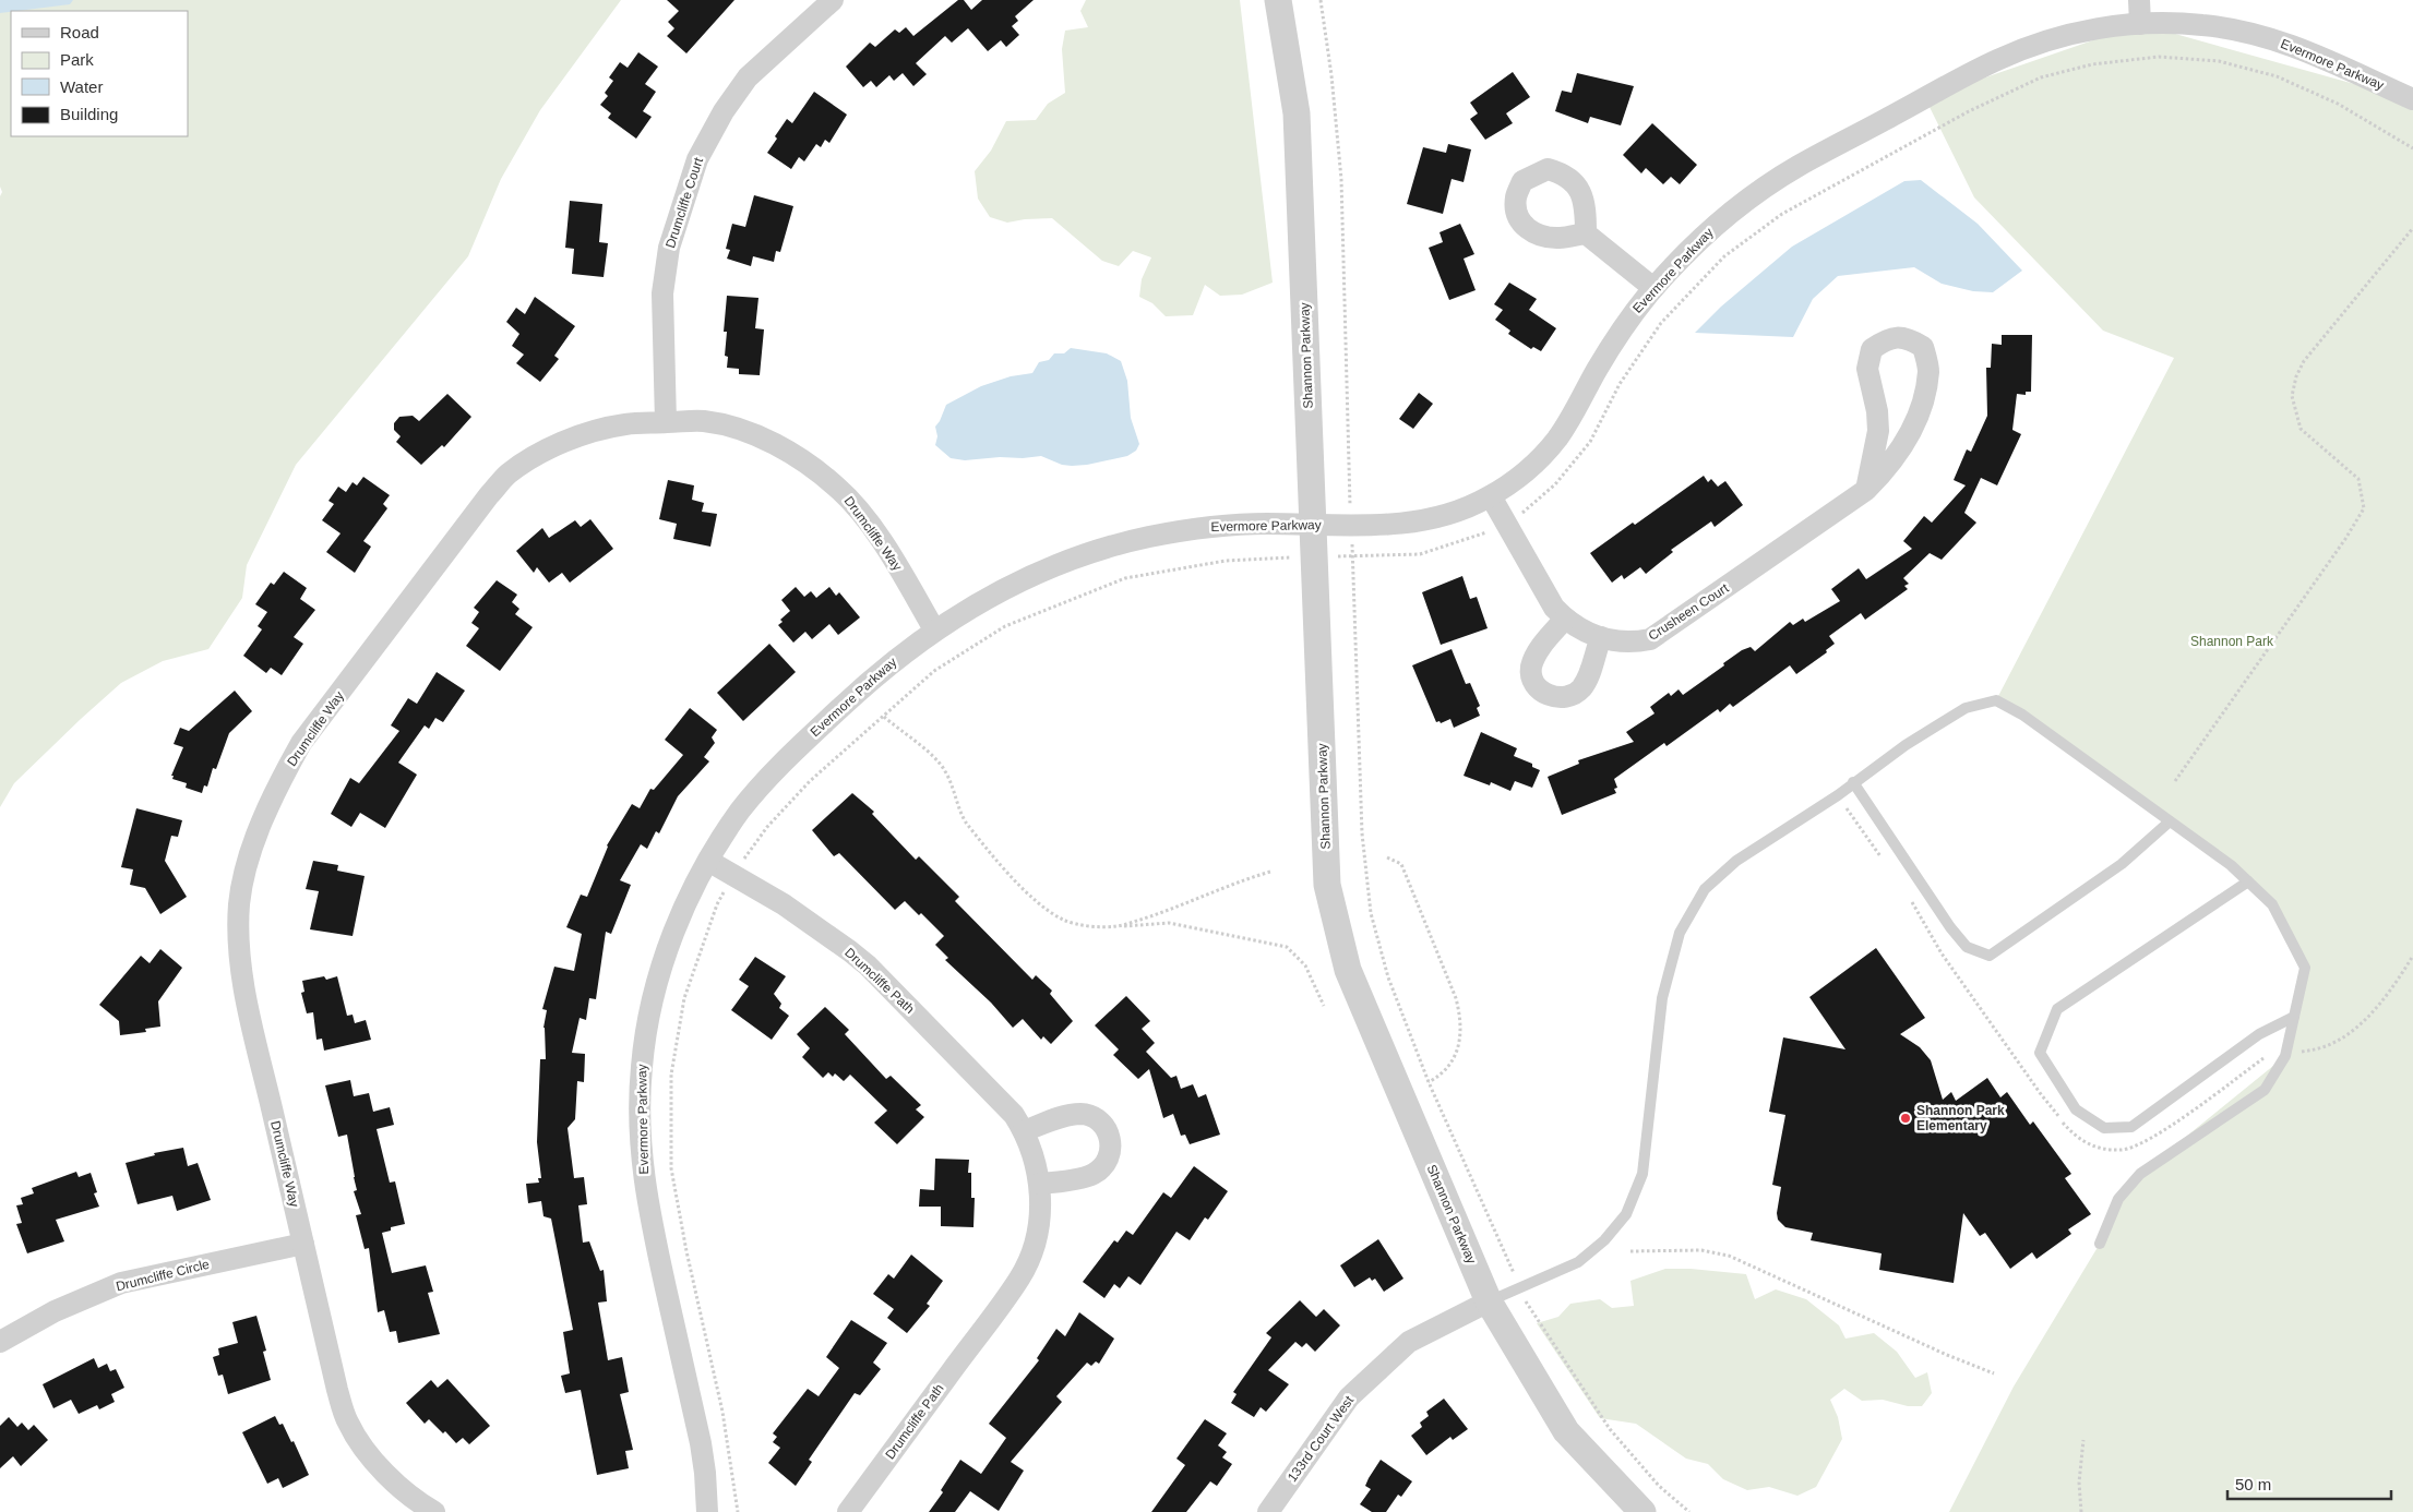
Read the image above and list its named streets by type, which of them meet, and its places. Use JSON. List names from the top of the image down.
{
  "streets": {
    "street": [
      "Evermore Parkway",
      "Drumcliffe Court",
      "Shannon Parkway",
      "Drumcliffe Way",
      "Crusheen Court",
      "Drumcliffe Path",
      "Drumcliffe Circle",
      "133rd Court West"
    ]
  },
  "crossings": [
    ["Evermore Parkway", "Shannon Parkway"],
    ["Evermore Parkway", "Drumcliffe Way"],
    ["Evermore Parkway", "Crusheen Court"],
    ["Evermore Parkway", "Drumcliffe Path"],
    ["Drumcliffe Court", "Drumcliffe Way"],
    ["Shannon Parkway", "133rd Court West"],
    ["Drumcliffe Way", "Drumcliffe Circle"]
  ],
  "parks": ["Shannon Park"],
  "places": ["Shannon Park Elementary"],
  "legend": [
    "Road",
    "Park",
    "Water",
    "Building"
  ],
  "scale_bar": "50 m"
}
